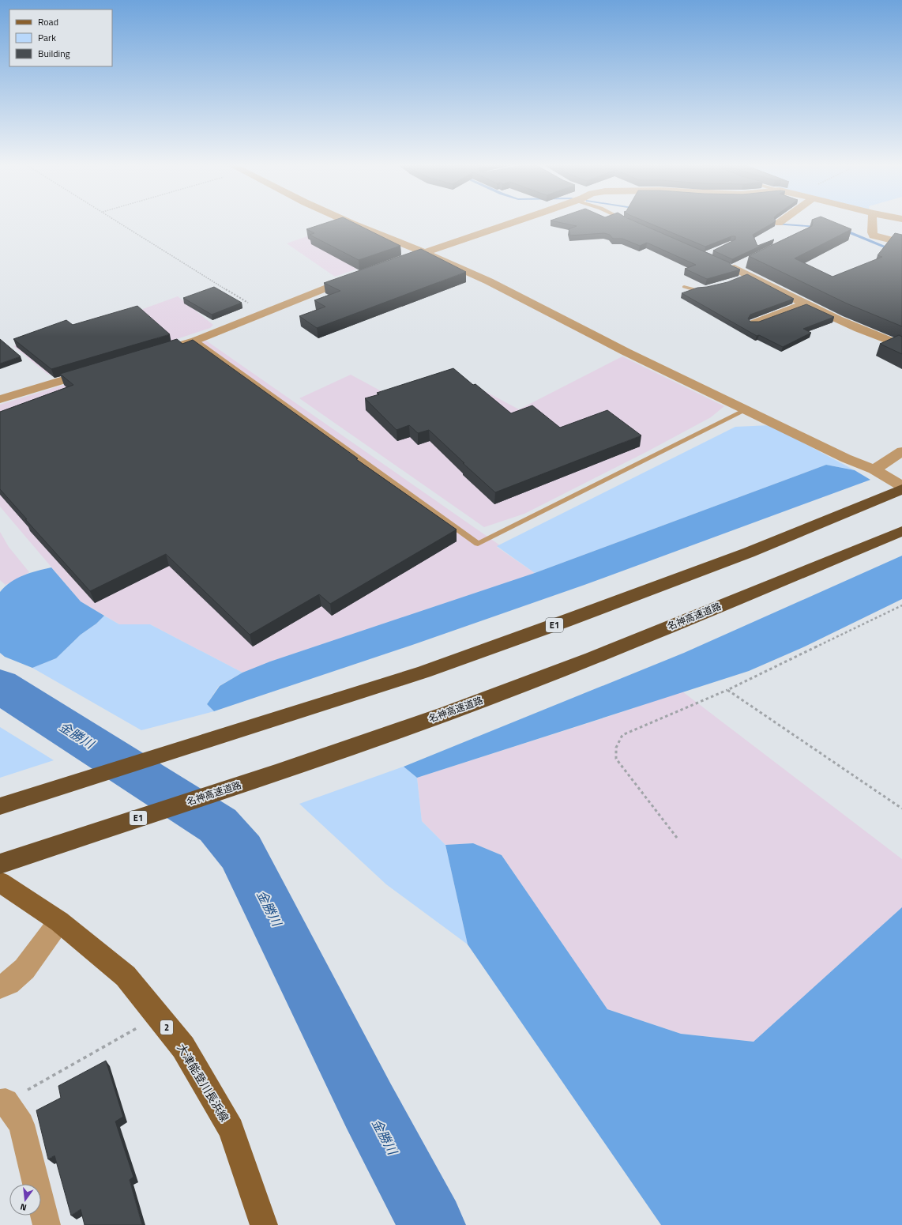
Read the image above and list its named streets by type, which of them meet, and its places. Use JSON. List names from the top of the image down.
{
  "streets": {
    "highway": ["名神高速道路", "E1"],
    "main road": ["2", "大津能登川長浜線"]
  },
  "water": ["金勝川"],
  "legend": ["Road", "Park", "Building"],
  "north": "bottom"
}
